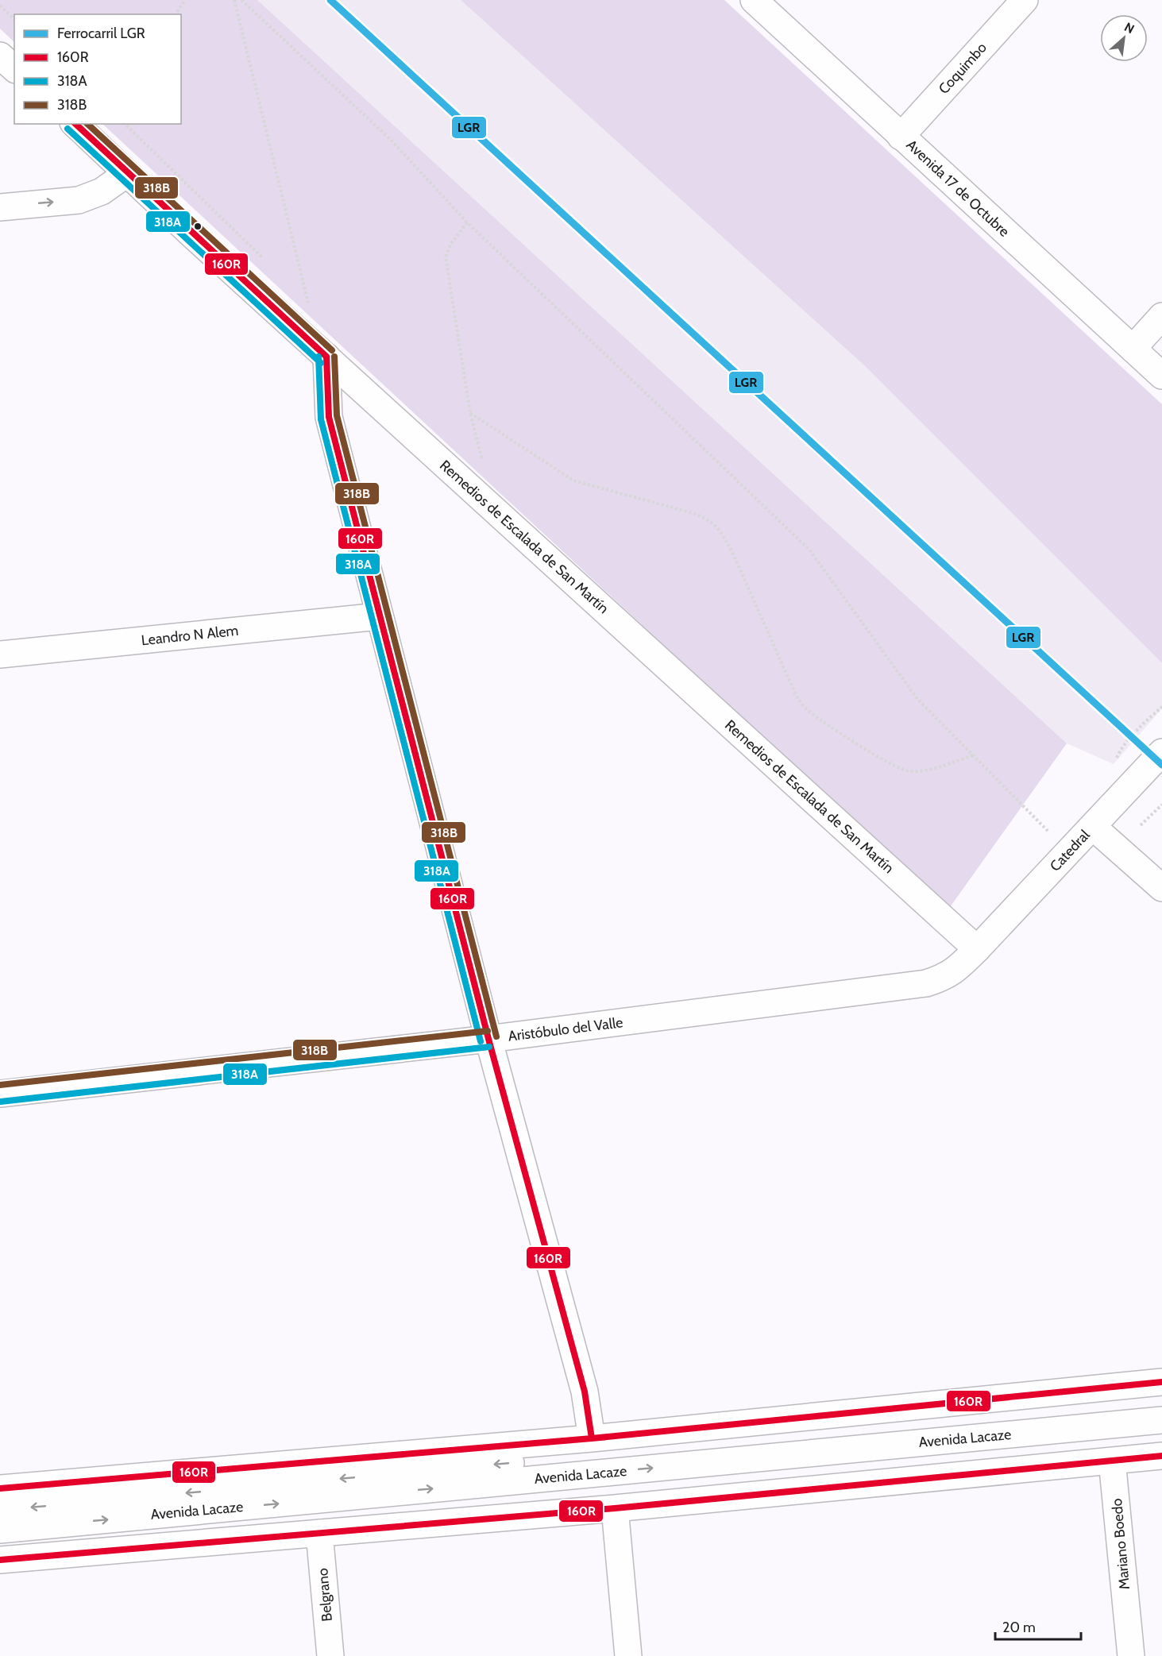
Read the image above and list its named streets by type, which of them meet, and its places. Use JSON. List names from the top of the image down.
{
  "streets": {
    "street": [
      "Coquimbo",
      "Avenida 17 de Octubre",
      "Remedios de Escalada de San Martín",
      "Leandro N Alem",
      "Catedral",
      "Aristóbulo del Valle",
      "Avenida Lacaze",
      "Mariano Boedo",
      "Belgrano"
    ]
  },
  "crossings": [
    ["Coquimbo", "Avenida 17 de Octubre"],
    ["Remedios de Escalada de San Martín", "Catedral"],
    ["Remedios de Escalada de San Martín", "Aristóbulo del Valle"],
    ["Catedral", "Aristóbulo del Valle"]
  ],
  "lines": [
    "rail line LGR",
    "transit line 160R",
    "transit line 318B",
    "transit line 318A"
  ],
  "legend": [
    "Ferrocarril LGR",
    "160R",
    "318A",
    "318B"
  ],
  "scale_bar": "20 m",
  "north": "top right"
}
